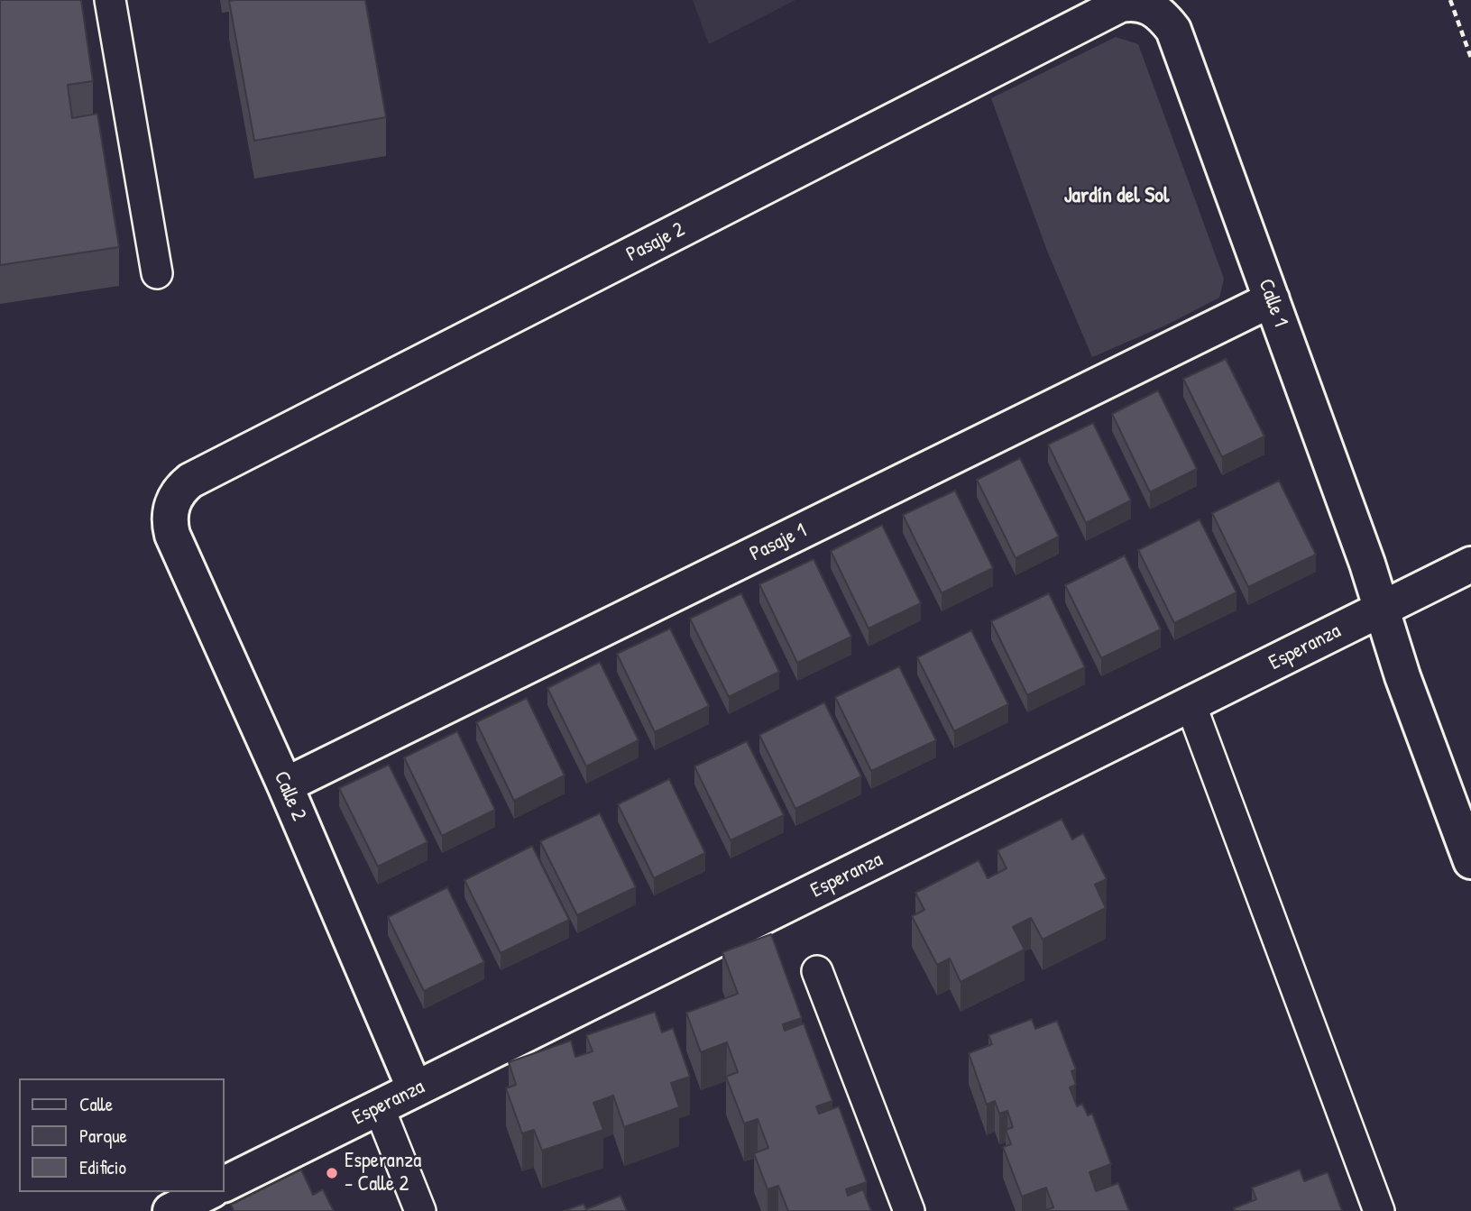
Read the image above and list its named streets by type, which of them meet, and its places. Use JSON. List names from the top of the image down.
{
  "streets": {
    "street": [
      "Pasaje 2",
      "Calle 1",
      "Pasaje 1",
      "Esperanza",
      "Calle 2"
    ]
  },
  "crossings": [
    ["Pasaje 2", "Calle 1"],
    ["Pasaje 2", "Calle 2"],
    ["Calle 1", "Pasaje 1"],
    ["Calle 1", "Esperanza"],
    ["Pasaje 1", "Calle 2"],
    ["Esperanza", "Calle 2"]
  ],
  "districts": ["Jardín del Sol"],
  "places": ["Esperanza - Calle 2"],
  "legend": ["Calle", "Parque", "Edificio"]
}
